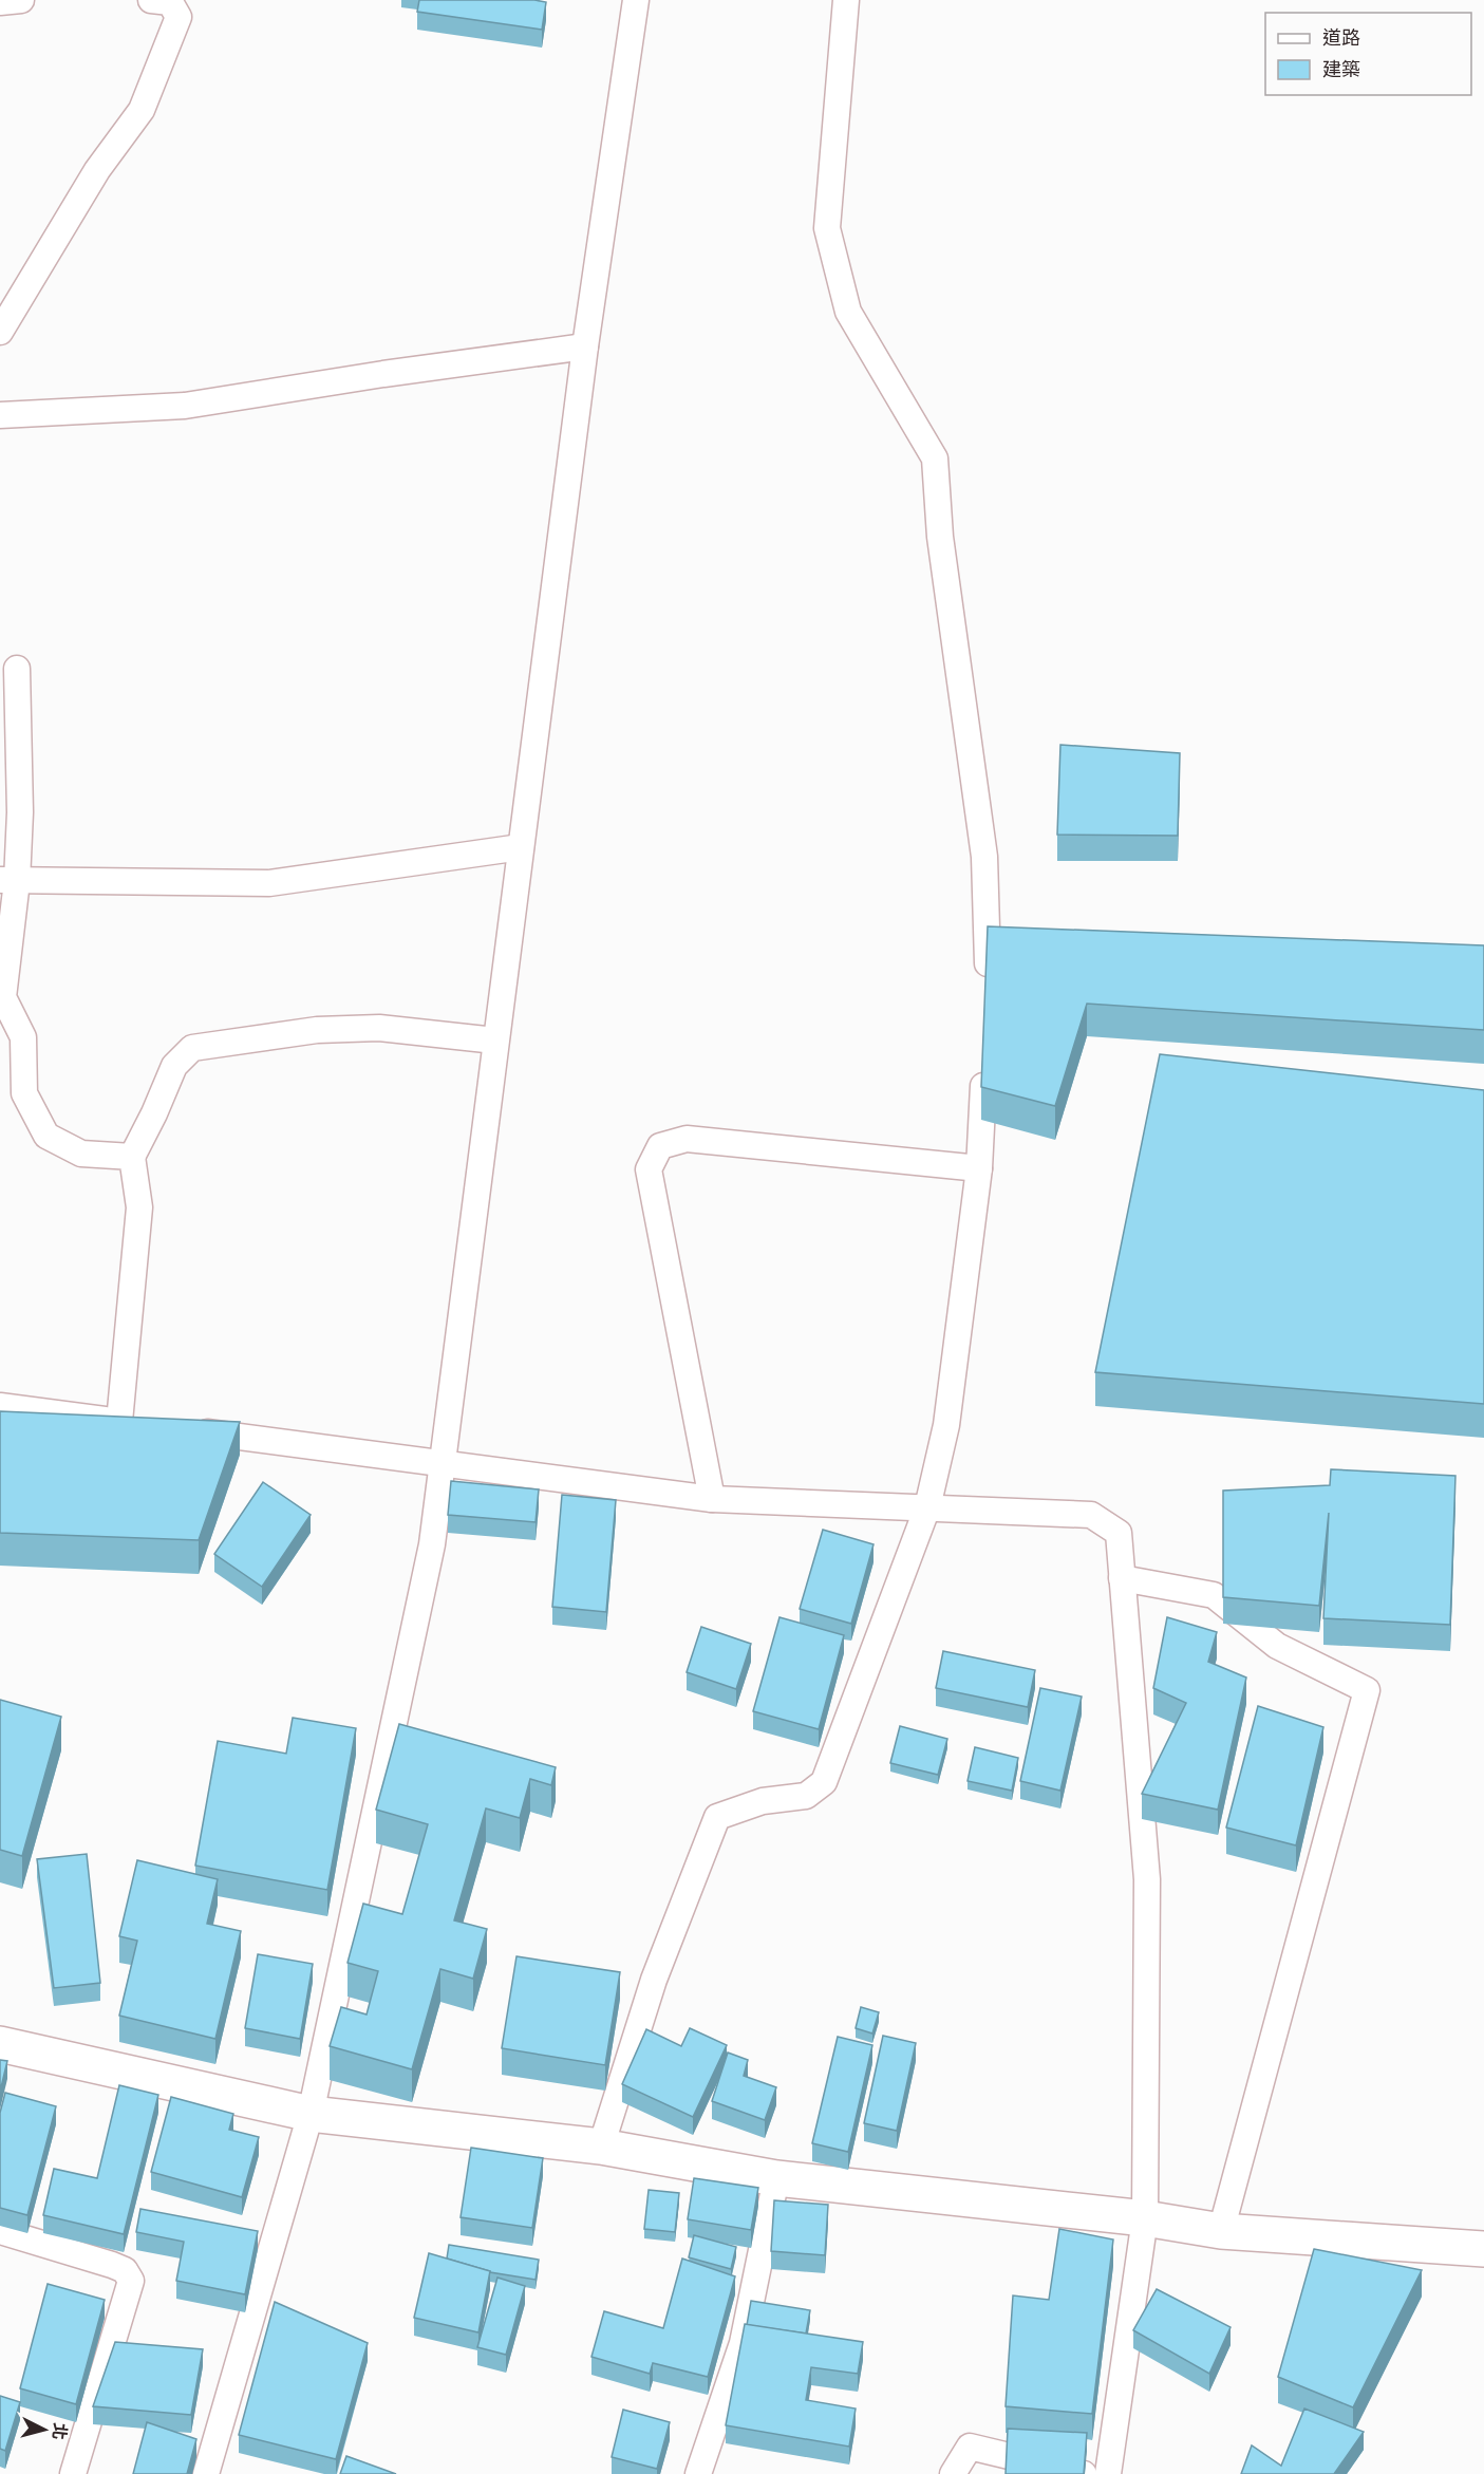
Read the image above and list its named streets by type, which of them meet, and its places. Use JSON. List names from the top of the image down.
{
  "legend": ["道路", "建築"],
  "north": "right"
}
